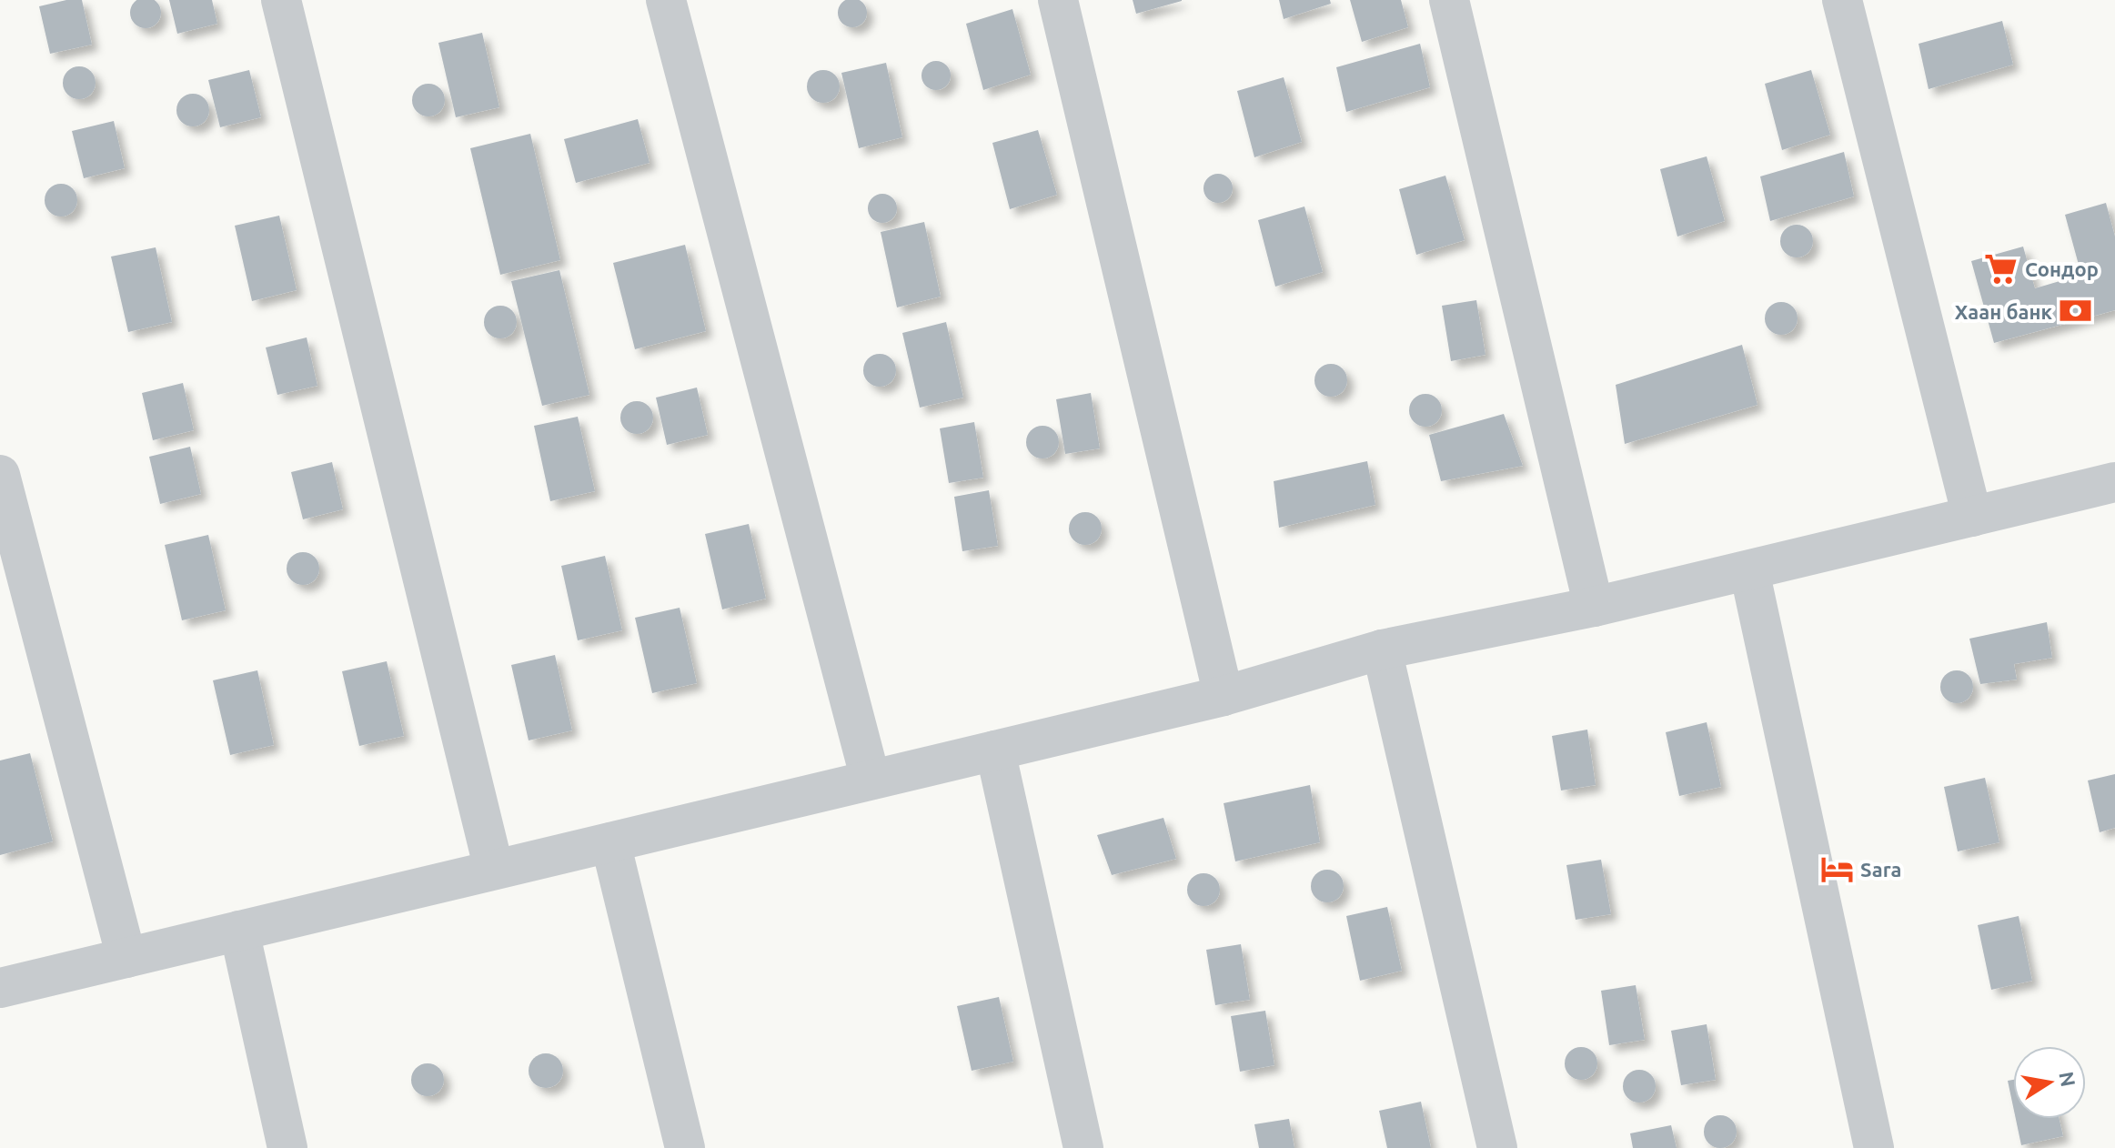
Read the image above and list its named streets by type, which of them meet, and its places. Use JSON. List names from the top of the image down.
{
  "places": {
    "supermarket": ["Сондор"],
    "bank": ["Хаан банк"],
    "hotel": ["Sara"]
  },
  "north": "right"
}
